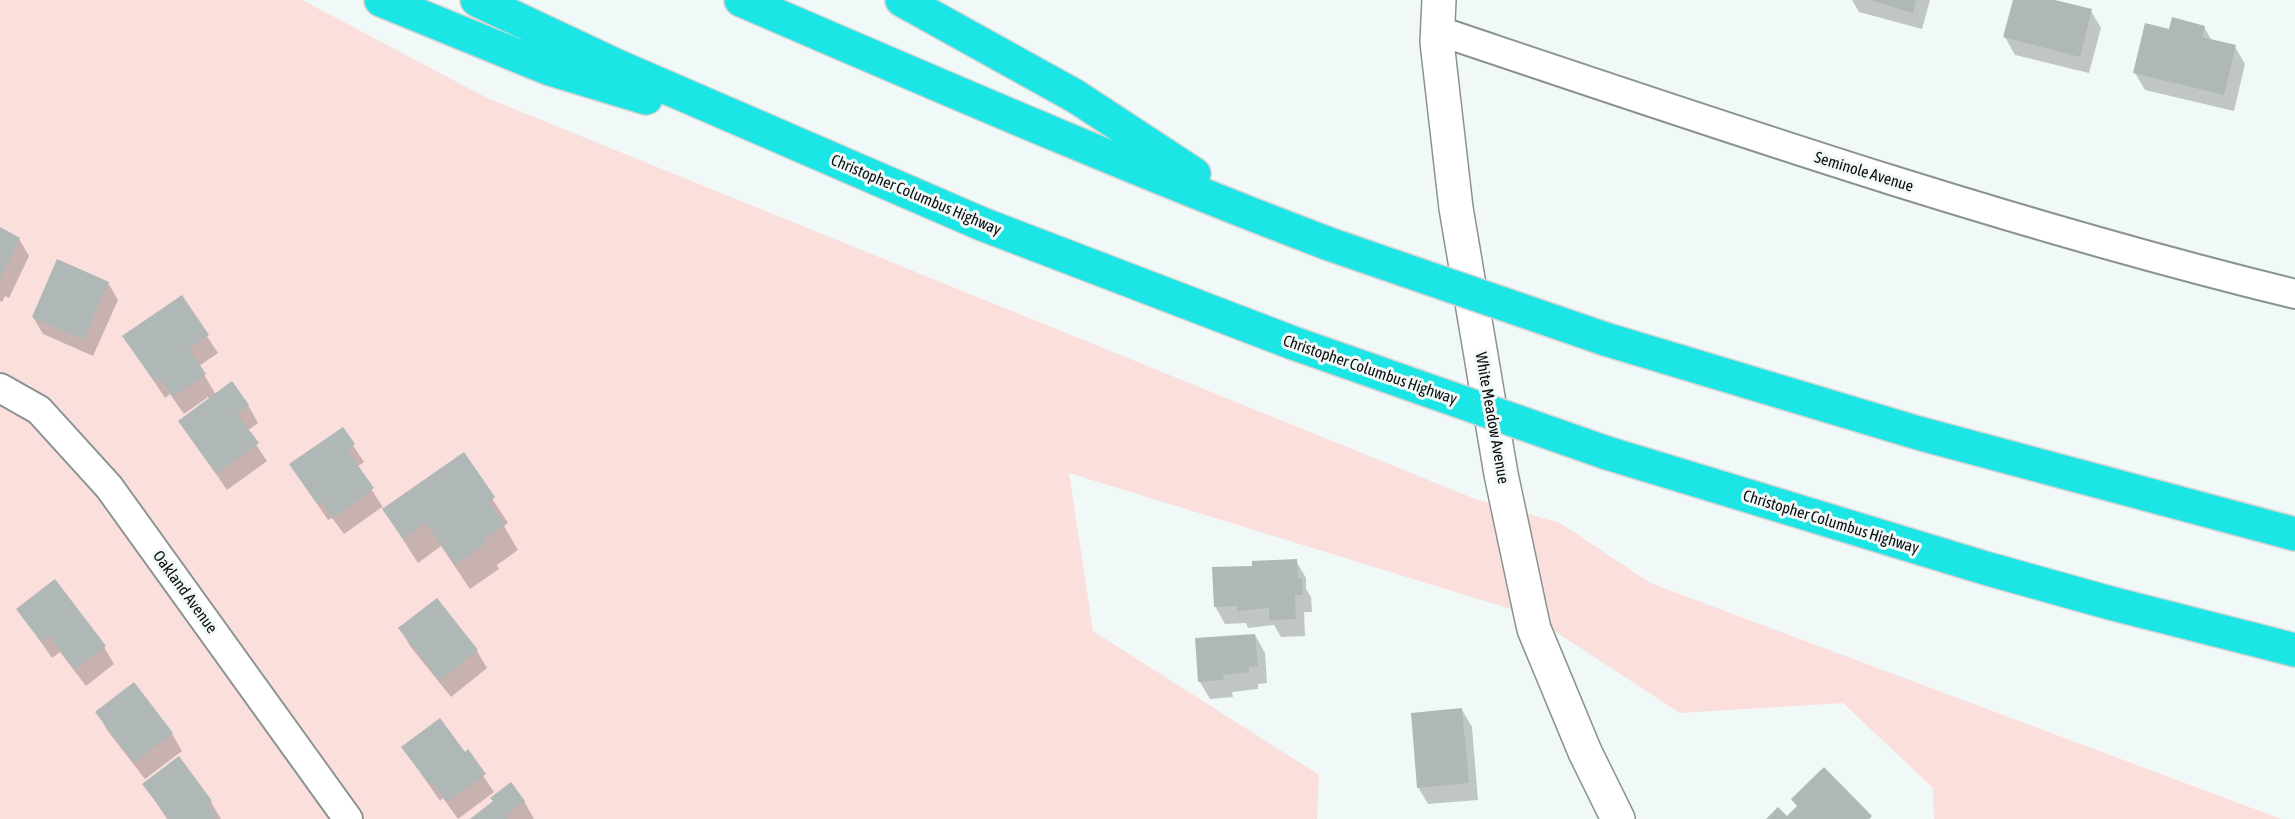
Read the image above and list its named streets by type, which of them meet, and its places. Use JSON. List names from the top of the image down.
{
  "streets": {
    "highway": ["Christopher Columbus Highway"],
    "street": ["Seminole Avenue", "White Meadow Avenue", "Oakland Avenue"]
  },
  "crossings": [
    ["Seminole Avenue", "White Meadow Avenue"]
  ]
}
